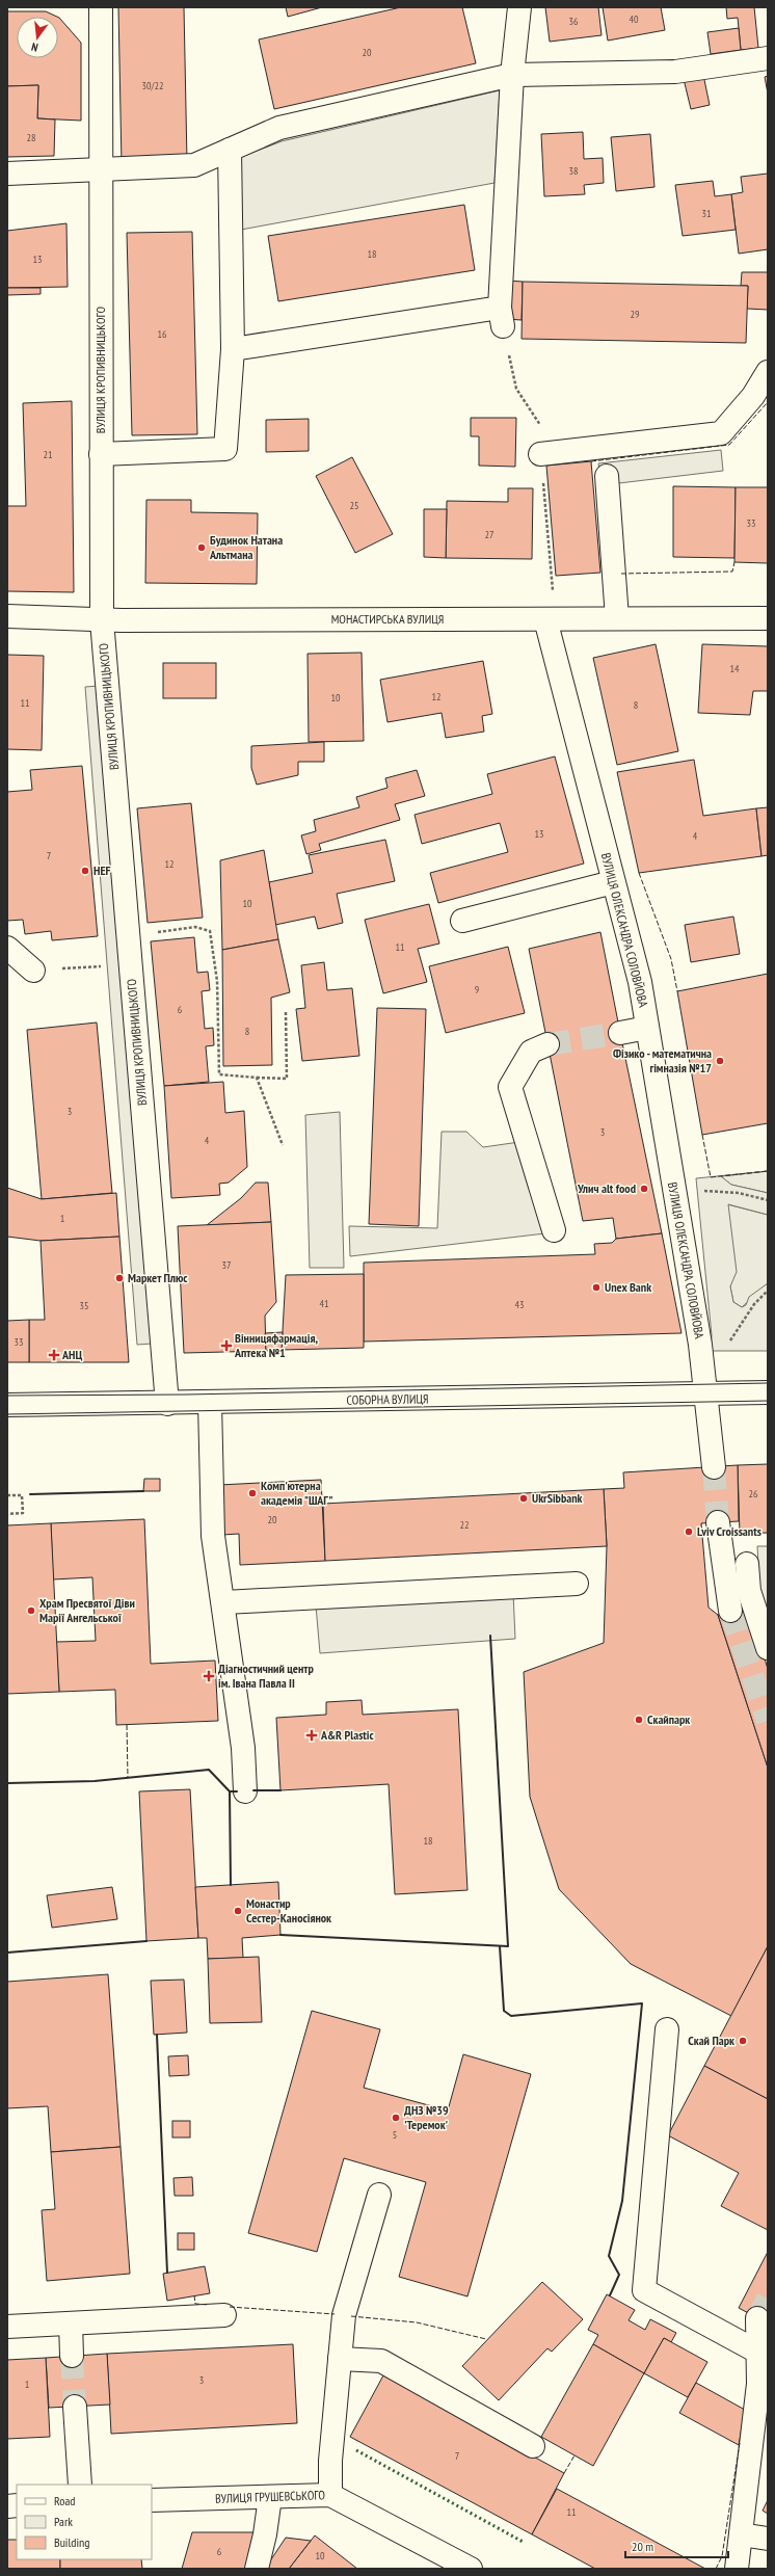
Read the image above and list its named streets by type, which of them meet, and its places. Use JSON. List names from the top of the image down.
{
  "streets": {
    "street": [
      "ВУЛИЦЯ КРОПИВНИЦЬКОГО",
      "МОНАСТИРСЬКА ВУЛИЦЯ",
      "ВУЛИЦЯ ОЛЕКСАНДРА СОЛОВЙОВА",
      "СОБОРНА ВУЛИЦЯ",
      "ВУЛИЦЯ ГРУШЕВСЬКОГО"
    ]
  },
  "crossings": [
    ["ВУЛИЦЯ КРОПИВНИЦЬКОГО", "МОНАСТИРСЬКА ВУЛИЦЯ"],
    ["ВУЛИЦЯ КРОПИВНИЦЬКОГО", "СОБОРНА ВУЛИЦЯ"],
    ["МОНАСТИРСЬКА ВУЛИЦЯ", "ВУЛИЦЯ ОЛЕКСАНДРА СОЛОВЙОВА"],
    ["ВУЛИЦЯ ОЛЕКСАНДРА СОЛОВЙОВА", "СОБОРНА ВУЛИЦЯ"]
  ],
  "places": {
    "other": [
      "Будинок Натана Альтмана",
      "HEF",
      "Фізико - математична гімназія №17",
      "Улич alt food",
      "Маркет Плюс",
      "Unex Bank",
      "Комп'ютерна академія \"ШАГ\"",
      "UkrSibbank",
      "Lviv Croissants",
      "Храм Пресвятої Діви Марії Ангельської",
      "Скайпарк",
      "Монастир Сестер-Каносіянок",
      "Скай Парк",
      "ДНЗ №39 'Теремок'"
    ],
    "health": [
      "Вінницяфармація, Аптека №1",
      "АНЦ",
      "Діагностичний центр ім. Івана Павла II",
      "A&R Plastic"
    ]
  },
  "house_numbers": [
    "40",
    "36",
    "20",
    "30/22",
    "28",
    "38",
    "31",
    "18",
    "13",
    "29",
    "16",
    "21",
    "25",
    "33",
    "27",
    "14",
    "12",
    "10",
    "11",
    "8",
    "13",
    "4",
    "7",
    "12",
    "10",
    "11",
    "9",
    "6",
    "8",
    "3",
    "3",
    "4",
    "1",
    "37",
    "41",
    "43",
    "35",
    "33",
    "26",
    "20",
    "22",
    "18",
    "5",
    "3",
    "1",
    "7",
    "11",
    "6",
    "10"
  ],
  "legend": ["Road", "Park", "Building"],
  "scale_bar": "20 m",
  "north": "bottom"
}
